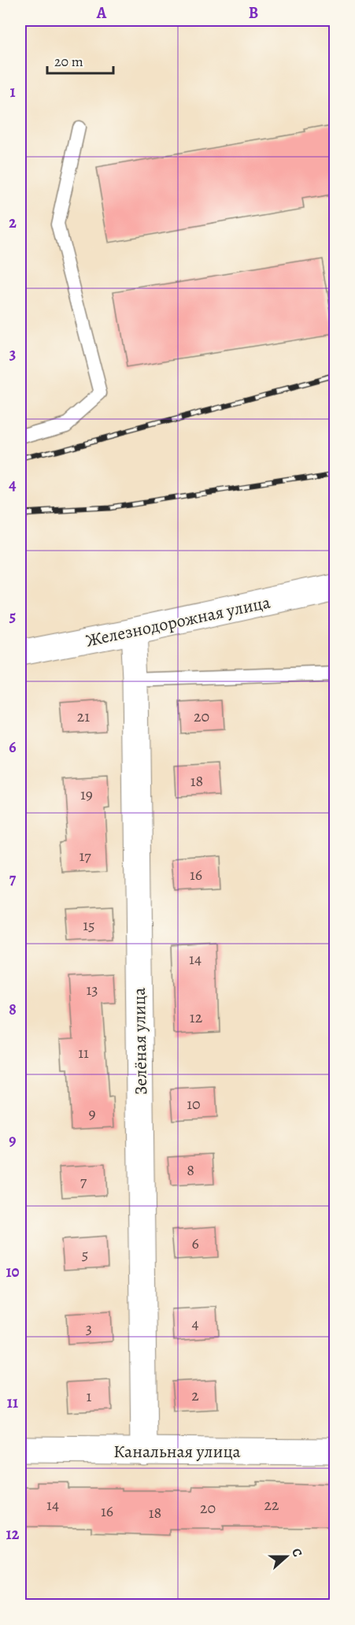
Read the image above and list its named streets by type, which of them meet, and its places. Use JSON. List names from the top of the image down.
{
  "streets": {
    "street": ["Железнодорожная улица", "Зелёная улица", "Канальная улица"]
  },
  "crossings": [
    ["Железнодорожная улица", "Зелёная улица"],
    ["Зелёная улица", "Канальная улица"]
  ],
  "house_numbers": [
    "21",
    "20",
    "18",
    "19",
    "17",
    "16",
    "15",
    "14",
    "13",
    "12",
    "11",
    "10",
    "9",
    "8",
    "7",
    "6",
    "5",
    "4",
    "3",
    "2",
    "1",
    "14",
    "22",
    "20",
    "16",
    "18"
  ],
  "scale_bar": "20 m",
  "north": "right",
  "grid": {
    "columns": ["A", "B"],
    "rows": [
      "1",
      "2",
      "3",
      "4",
      "5",
      "6",
      "7",
      "8",
      "9",
      "10",
      "11",
      "12"
    ]
  }
}
